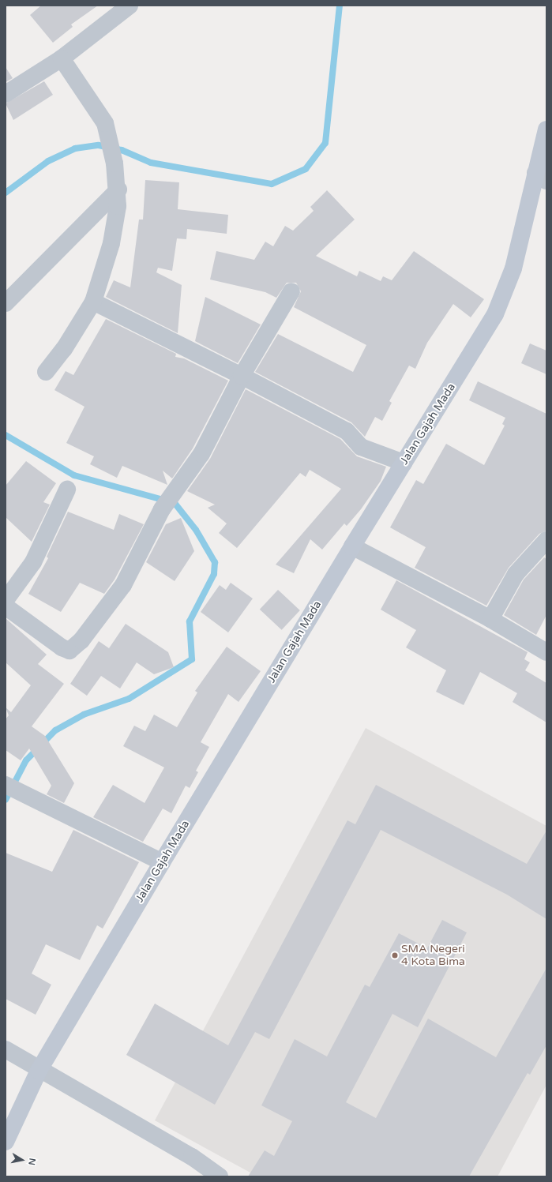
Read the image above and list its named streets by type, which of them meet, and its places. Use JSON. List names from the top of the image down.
{
  "streets": {
    "main road": ["Jalan Gajah Mada"]
  },
  "places": ["SMA Negeri 4 Kota Bima"],
  "north": "right"
}
